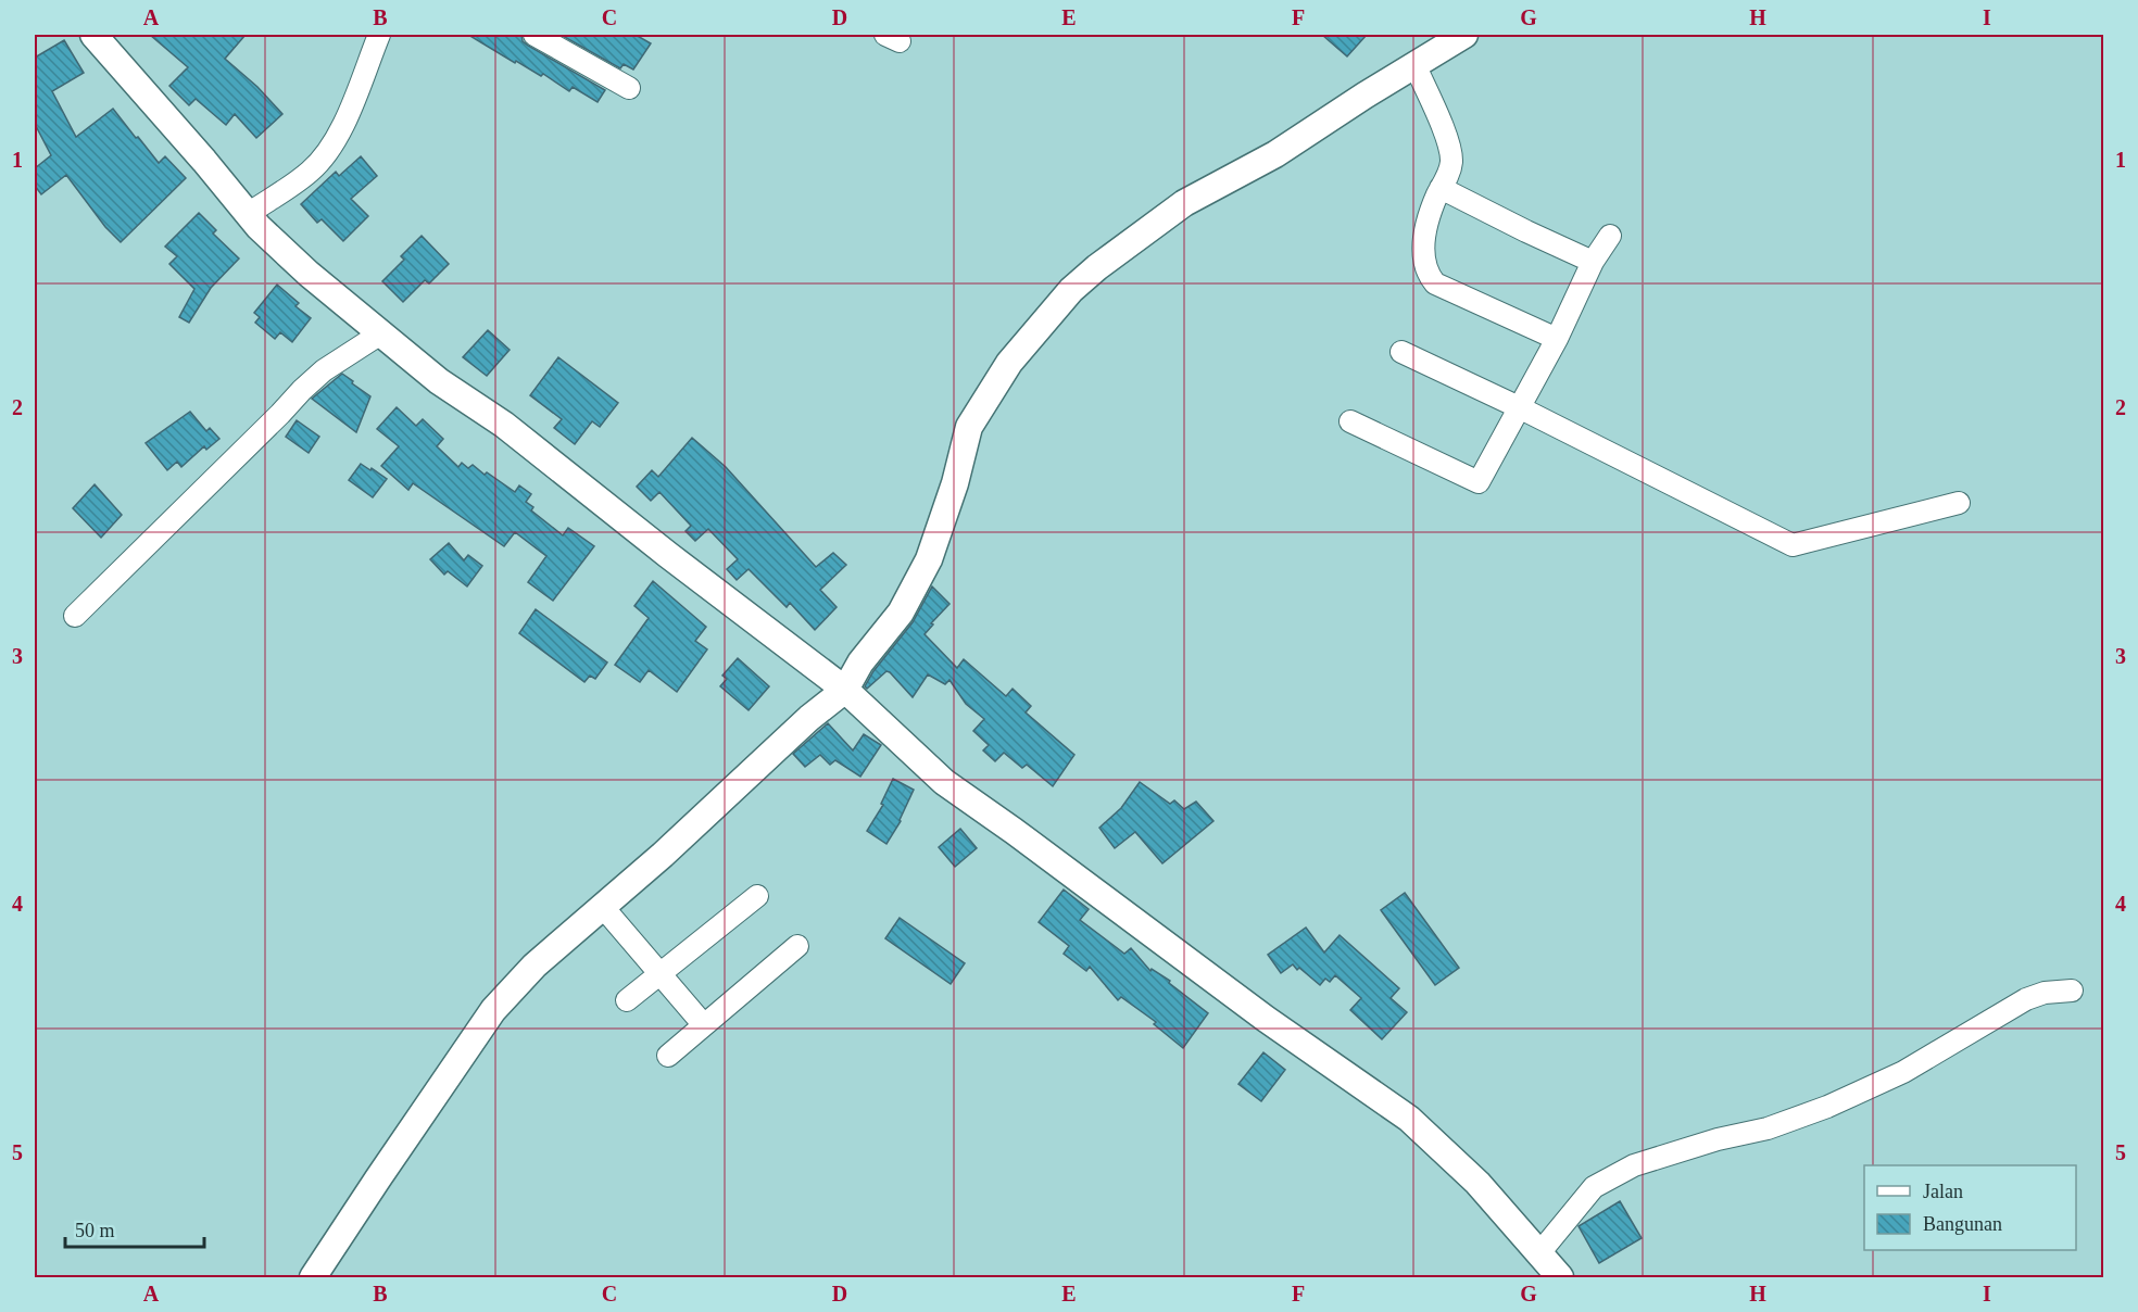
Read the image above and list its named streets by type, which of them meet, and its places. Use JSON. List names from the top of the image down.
{
  "legend": ["Jalan", "Bangunan"],
  "scale_bar": "50 m",
  "grid": {
    "columns": [
      "A",
      "B",
      "C",
      "D",
      "E",
      "F",
      "G",
      "H",
      "I"
    ],
    "rows": [
      "1",
      "2",
      "3",
      "4",
      "5"
    ]
  }
}
